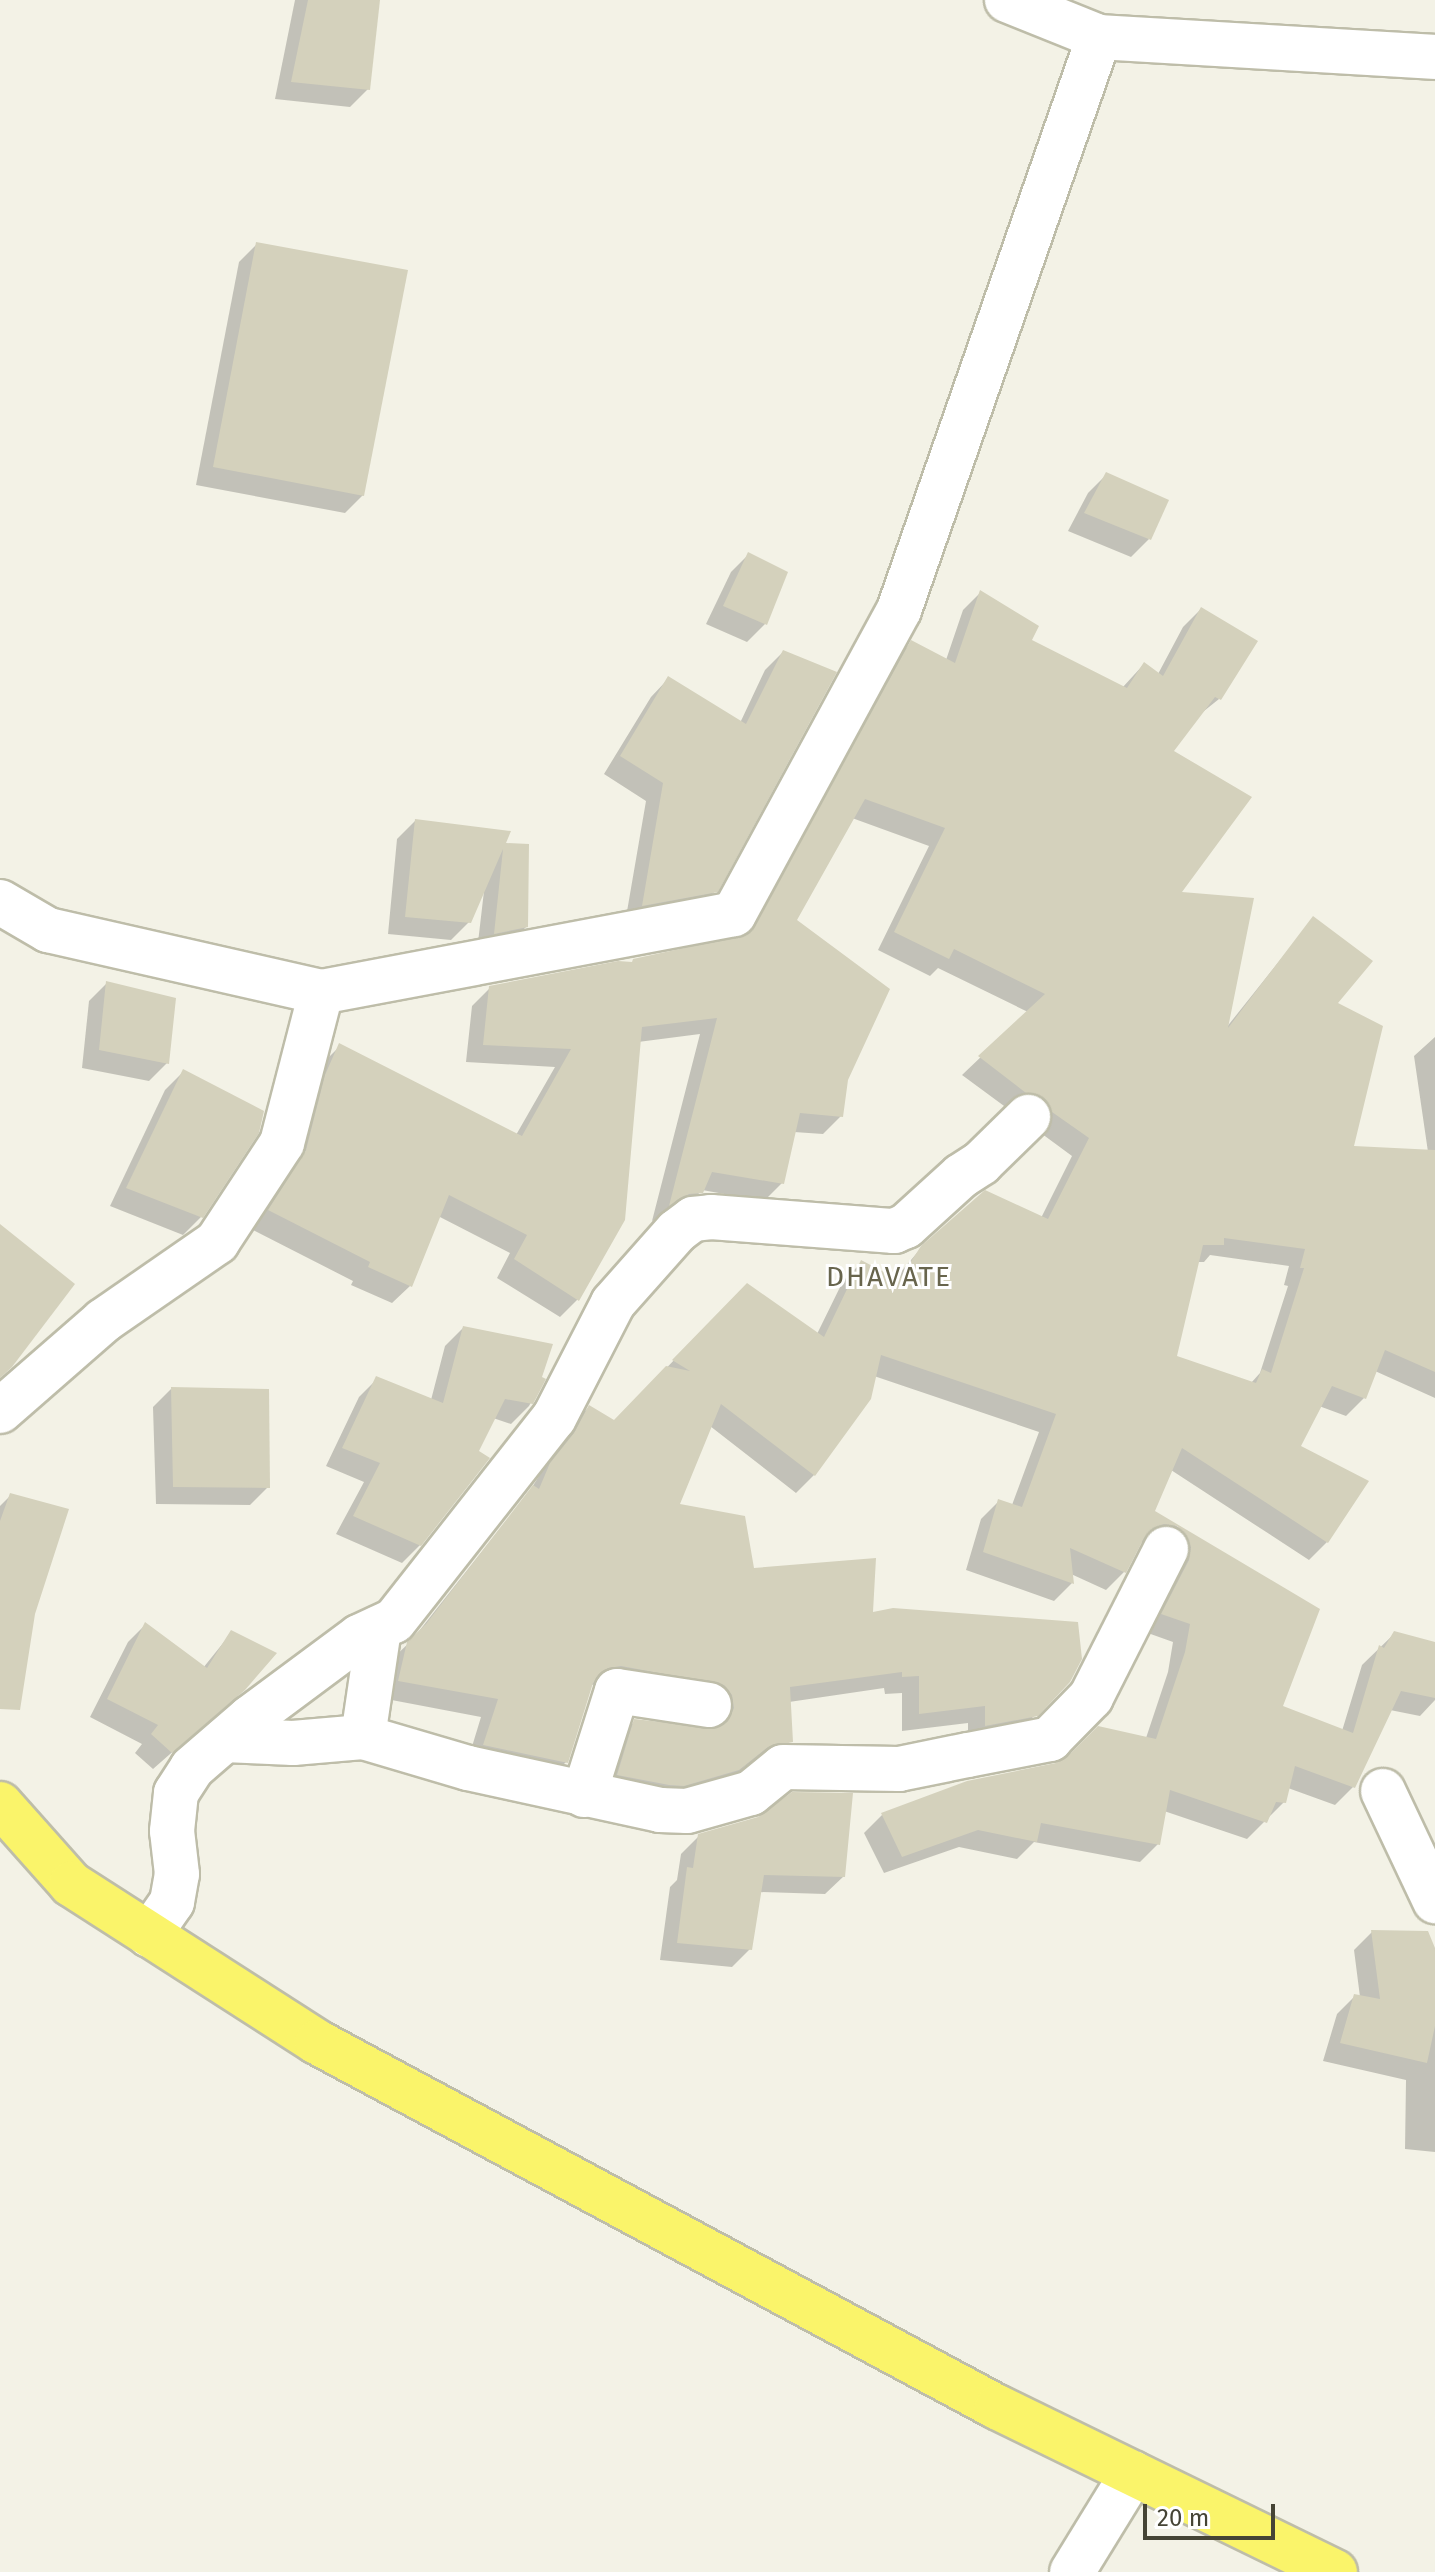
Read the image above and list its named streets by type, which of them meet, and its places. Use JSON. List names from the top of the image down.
{
  "districts": ["DHAVATE"],
  "scale_bar": "20 m"
}
